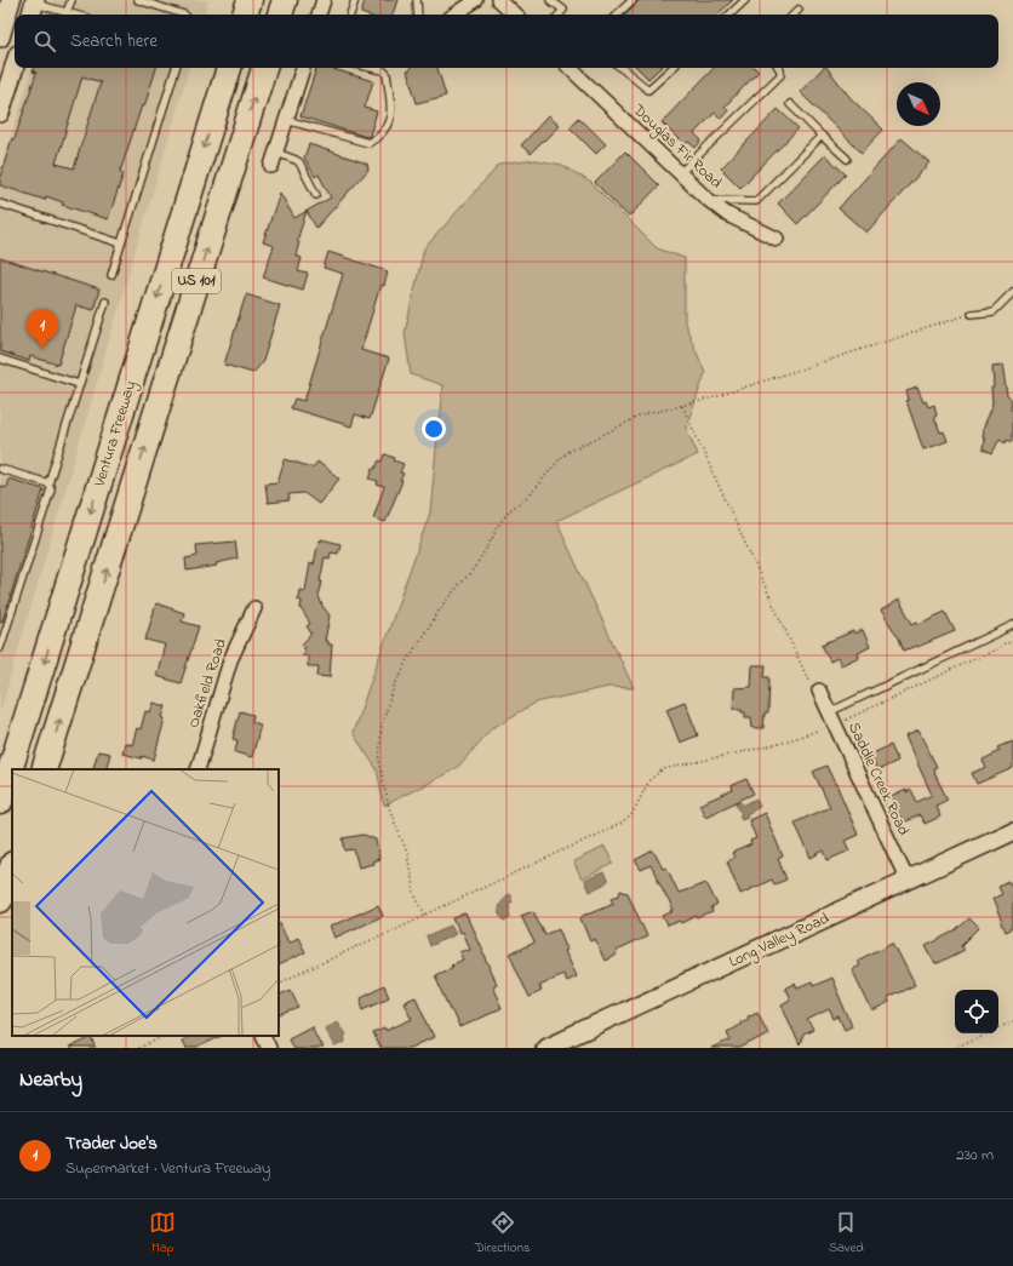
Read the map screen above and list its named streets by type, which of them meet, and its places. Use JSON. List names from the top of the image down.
{
  "streets": {
    "highway": ["US 101", "Ventura Freeway"],
    "street": [
      "Douglas Fir Road",
      "Oakfield Road",
      "Saddle Creek Road",
      "Long Valley Road"
    ]
  },
  "crossings": [
    ["Saddle Creek Road", "Long Valley Road"]
  ],
  "north": "bottom right",
  "page": {
    "search": "Search here",
    "pins": "1",
    "heading": "Nearby",
    "list": [
      {
        "mark": "1",
        "name": "Trader Joe's",
        "note": "Supermarket · Ventura Freeway",
        "value": "230 m"
      }
    ],
    "nav": ["Map", "Directions", "Saved"]
  }
}
